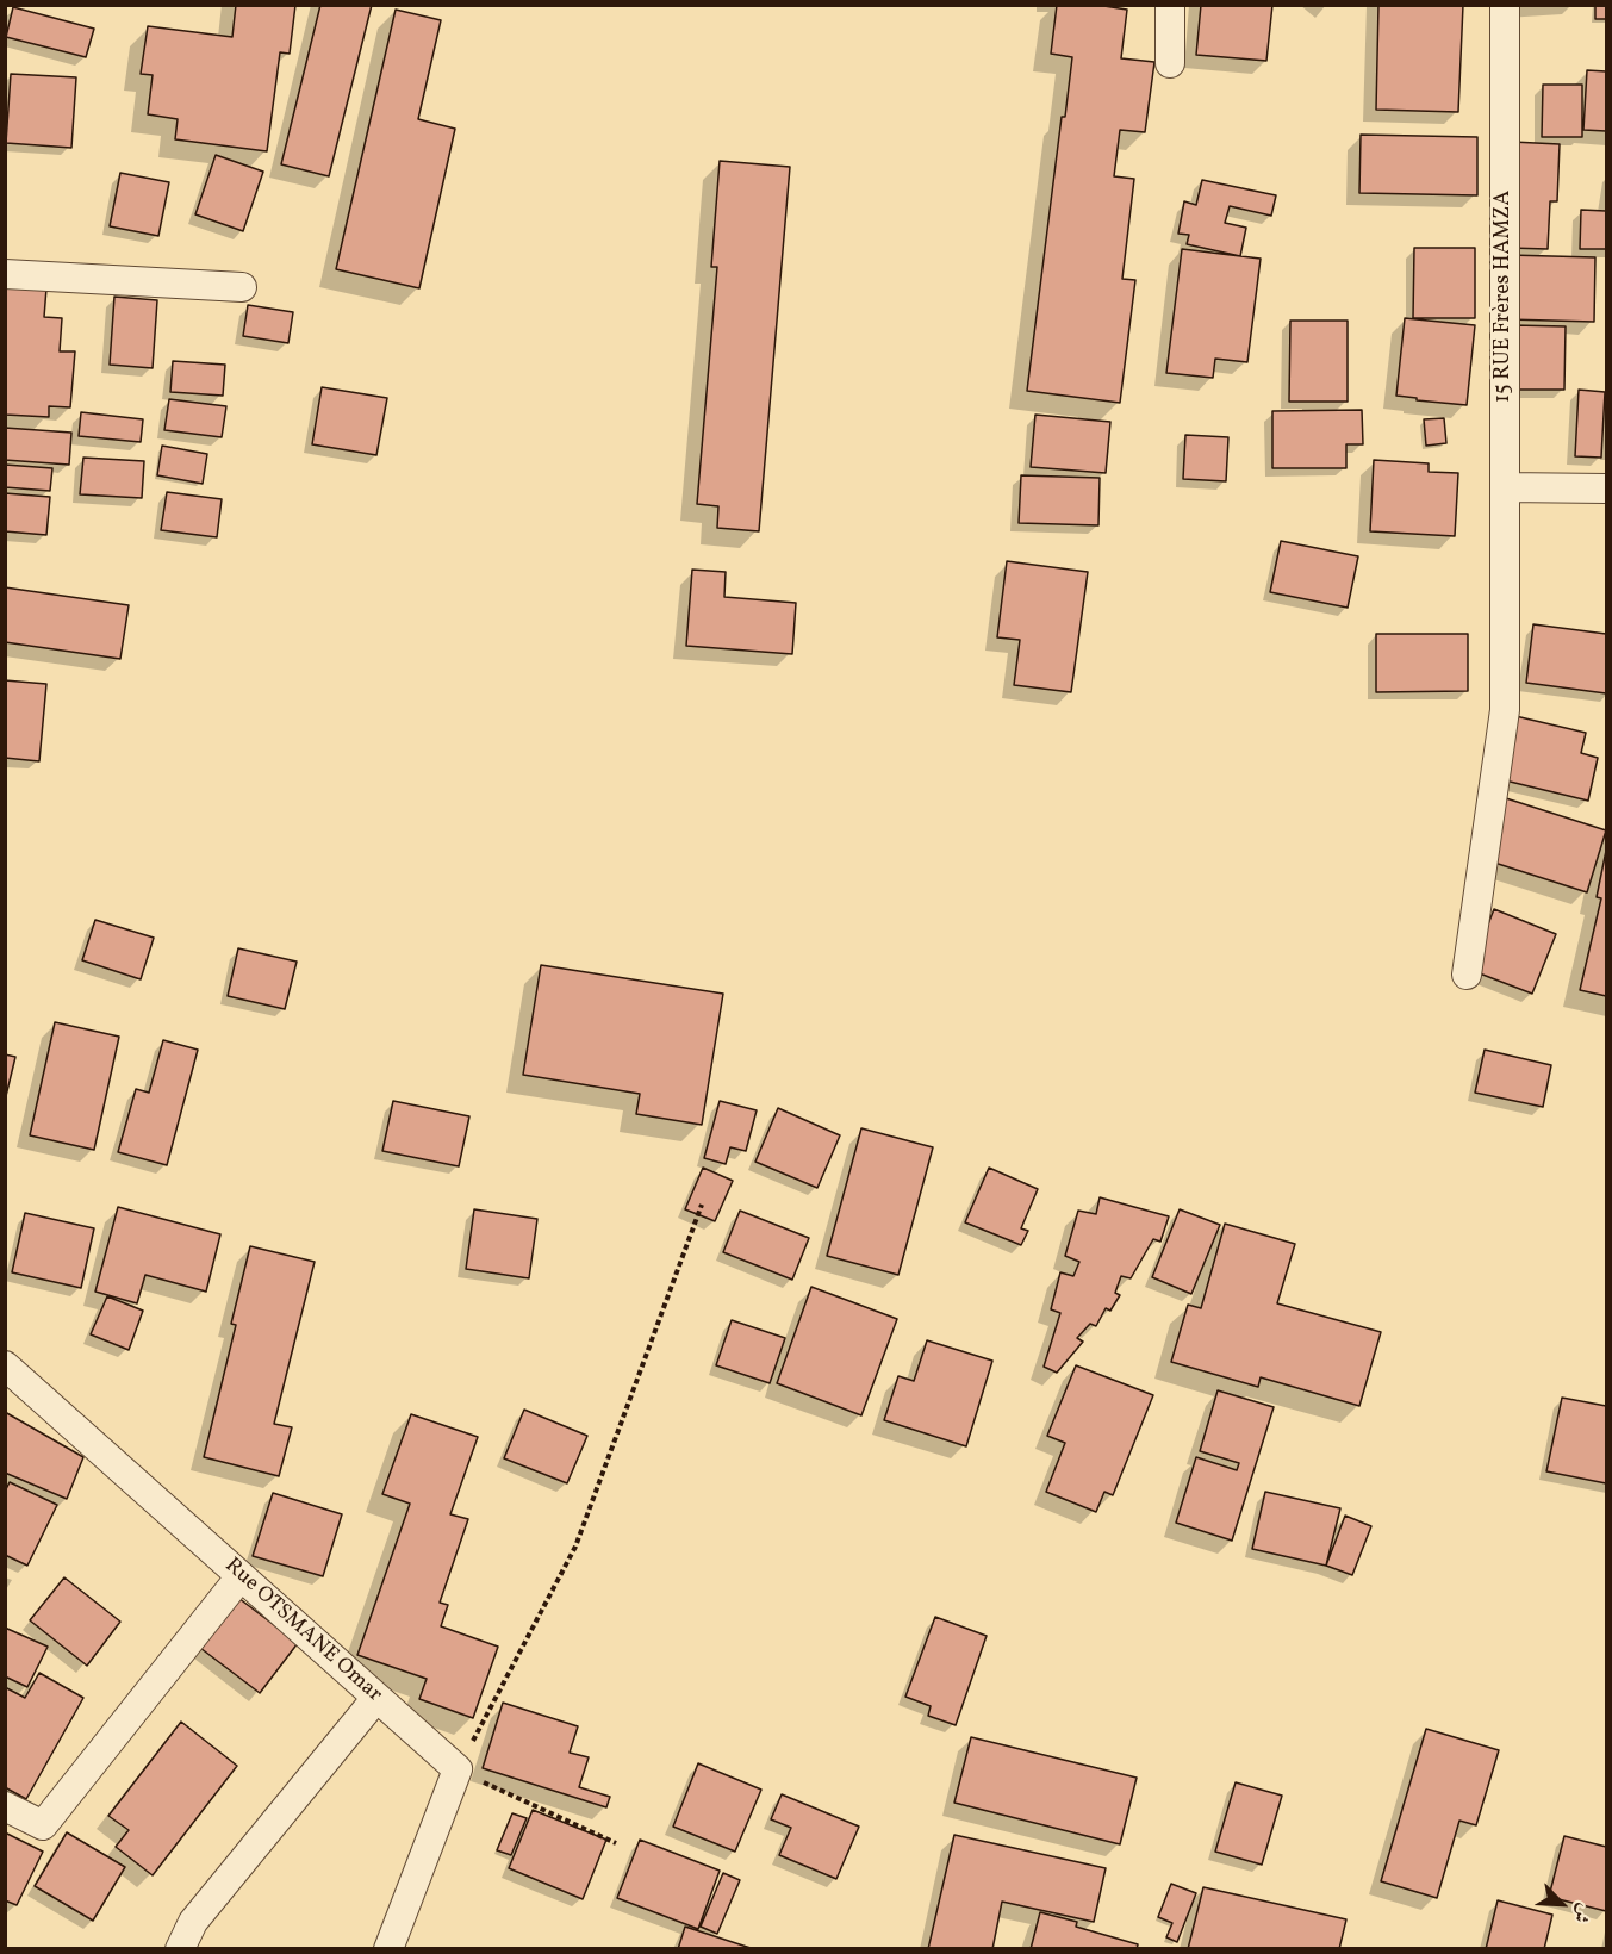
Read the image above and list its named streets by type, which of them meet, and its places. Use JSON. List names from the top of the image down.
{
  "streets": {
    "street": ["15 RUE Frères HAMZA", "Rue OTSMANE Omar"]
  },
  "north": "bottom right"
}
